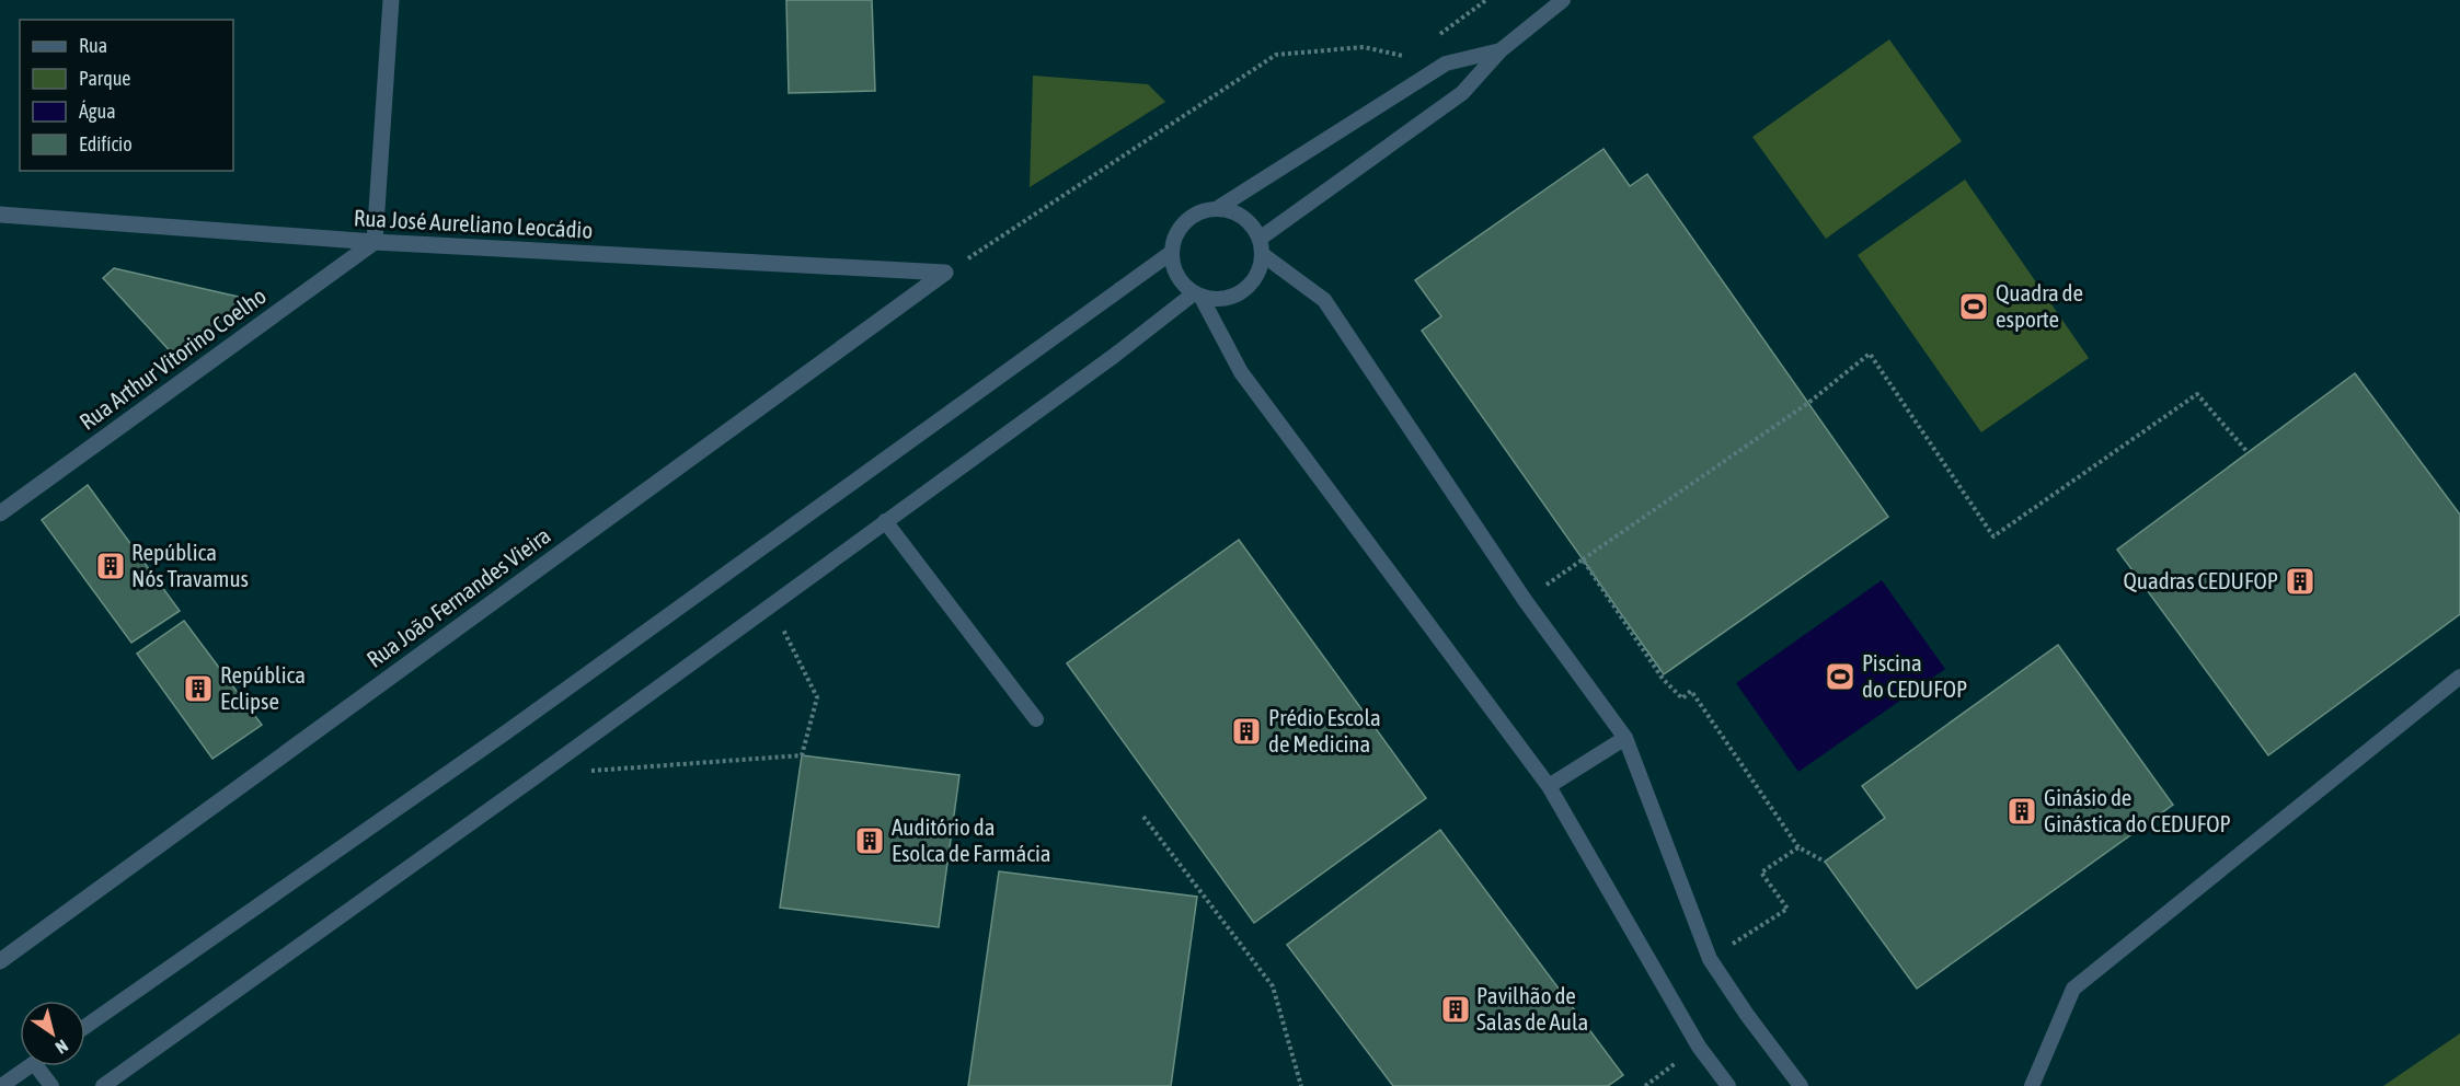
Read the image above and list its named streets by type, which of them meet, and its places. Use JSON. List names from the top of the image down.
{
  "streets": {
    "street": ["Rua José Aureliano Leocádio", "Rua Arthur Vitorino Coelho", "Rua João Fernandes Vieira"]
  },
  "crossings": [
    ["Rua José Aureliano Leocádio", "Rua Arthur Vitorino Coelho"],
    ["Rua José Aureliano Leocádio", "Rua João Fernandes Vieira"]
  ],
  "places": {
    "sports": ["Quadra de esporte", "Piscina do CEDUFOP"],
    "building": [
      "República Nós Travamus",
      "Quadras CEDUFOP",
      "República Eclipse",
      "Prédio Escola de Medicina",
      "Ginásio de Ginástica do CEDUFOP",
      "Auditório da Esolca de Farmácia",
      "Pavilhão de Salas de Aula"
    ]
  },
  "legend": [
    "Rua",
    "Parque",
    "Água",
    "Edifício"
  ],
  "north": "bottom right"
}
